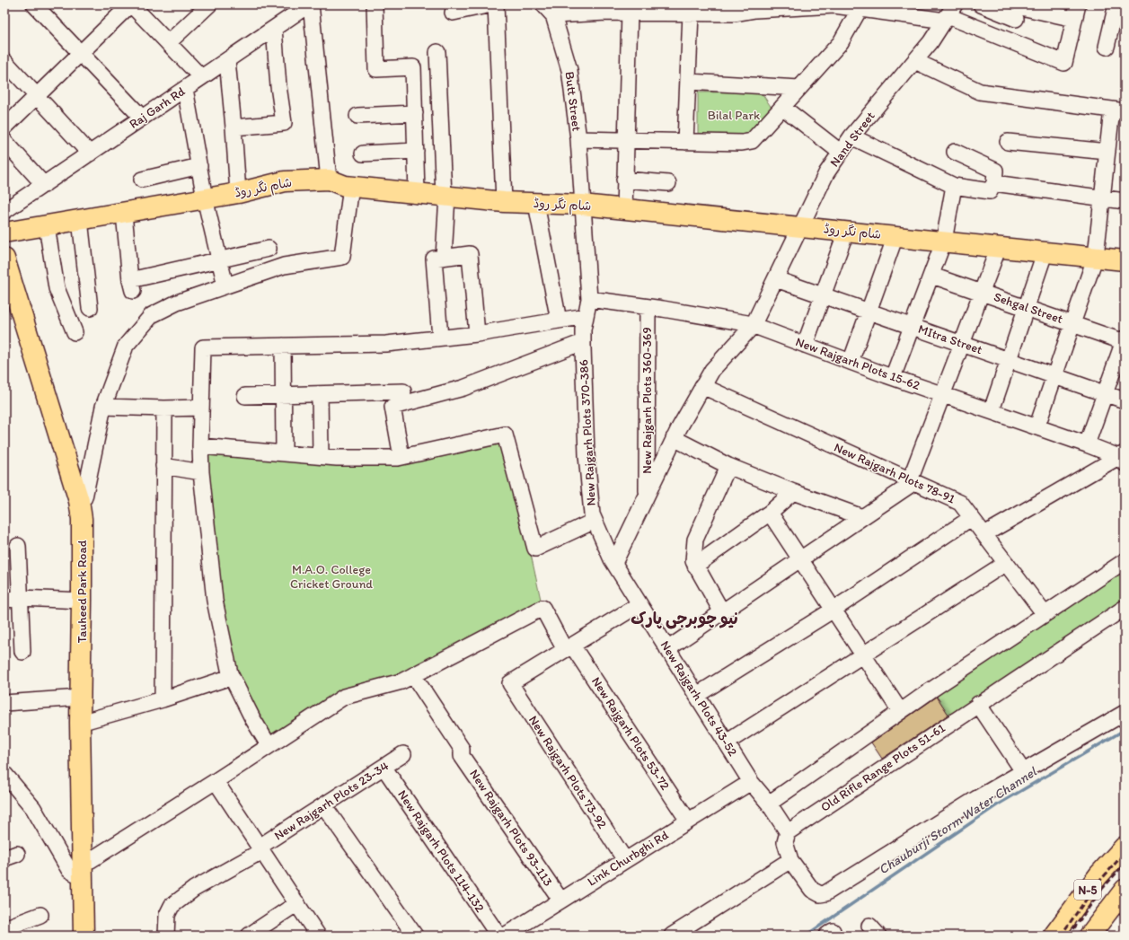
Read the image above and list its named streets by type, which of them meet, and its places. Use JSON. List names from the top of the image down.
{
  "streets": {
    "main road": ["شام نگر روڈ", "Tauheed Park Road", "N-5"],
    "street": [
      "Butt Street",
      "Raj Garh Rd",
      "Nand Street",
      "Sehgal Street",
      "MItra Street",
      "New Rajgarh Plots 15-62",
      "New Rajgarh Plots 360-369",
      "New Rajgarh Plots 370-386",
      "New Rajgarh Plots 78-91",
      "New Rajgarh Plots 43-52",
      "New Rajgarh Plots 53-72",
      "Old Rifle Range Plots 51-61",
      "New Rajgarh Plots 73-92",
      "New Rajgarh Plots 23-34",
      "New Rajgarh Plots 93-113",
      "New Rajgarh Plots 114-132",
      "Link Churbghi Rd"
    ]
  },
  "crossings": [
    ["Butt Street", "شام نگر روڈ"],
    ["Butt Street", "New Rajgarh Plots 15-62"],
    ["Butt Street", "New Rajgarh Plots 370-386"],
    ["Nand Street", "شام نگر روڈ"],
    ["Nand Street", "MItra Street"],
    ["Nand Street", "New Rajgarh Plots 15-62"],
    ["Nand Street", "New Rajgarh Plots 360-369"],
    ["Nand Street", "New Rajgarh Plots 370-386"],
    ["Nand Street", "New Rajgarh Plots 78-91"],
    ["Nand Street", "New Rajgarh Plots 43-52"],
    ["New Rajgarh Plots 15-62", "New Rajgarh Plots 360-369"],
    ["New Rajgarh Plots 15-62", "New Rajgarh Plots 370-386"],
    ["New Rajgarh Plots 370-386", "New Rajgarh Plots 43-52"],
    ["New Rajgarh Plots 43-52", "Old Rifle Range Plots 51-61"],
    ["New Rajgarh Plots 43-52", "Link Churbghi Rd"],
    ["New Rajgarh Plots 53-72", "New Rajgarh Plots 73-92"],
    ["New Rajgarh Plots 53-72", "New Rajgarh Plots 93-113"],
    ["New Rajgarh Plots 53-72", "Link Churbghi Rd"],
    ["New Rajgarh Plots 73-92", "Link Churbghi Rd"],
    ["New Rajgarh Plots 23-34", "New Rajgarh Plots 114-132"],
    ["New Rajgarh Plots 93-113", "Link Churbghi Rd"]
  ],
  "districts": ["نیو چوبرجی پارک"],
  "water": ["Chauburji Storm Water Channel"],
  "parks": ["Bilal Park", "M.A.O. College Cricket Ground"]
}
